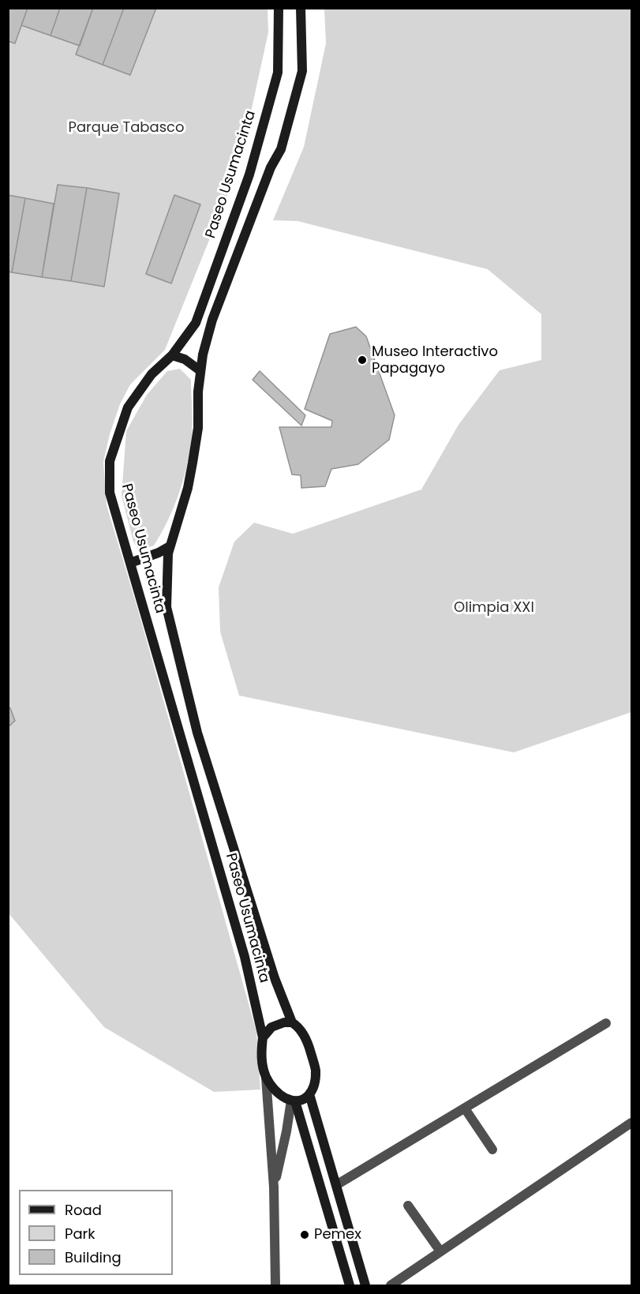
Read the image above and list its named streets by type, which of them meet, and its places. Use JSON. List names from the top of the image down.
{
  "streets": {
    "main road": ["Paseo Usumacinta"]
  },
  "parks": ["Parque Tabasco", "Olimpia XXI"],
  "places": ["Museo Interactivo Papagayo", "Pemex"],
  "legend": ["Road", "Park", "Building"]
}
